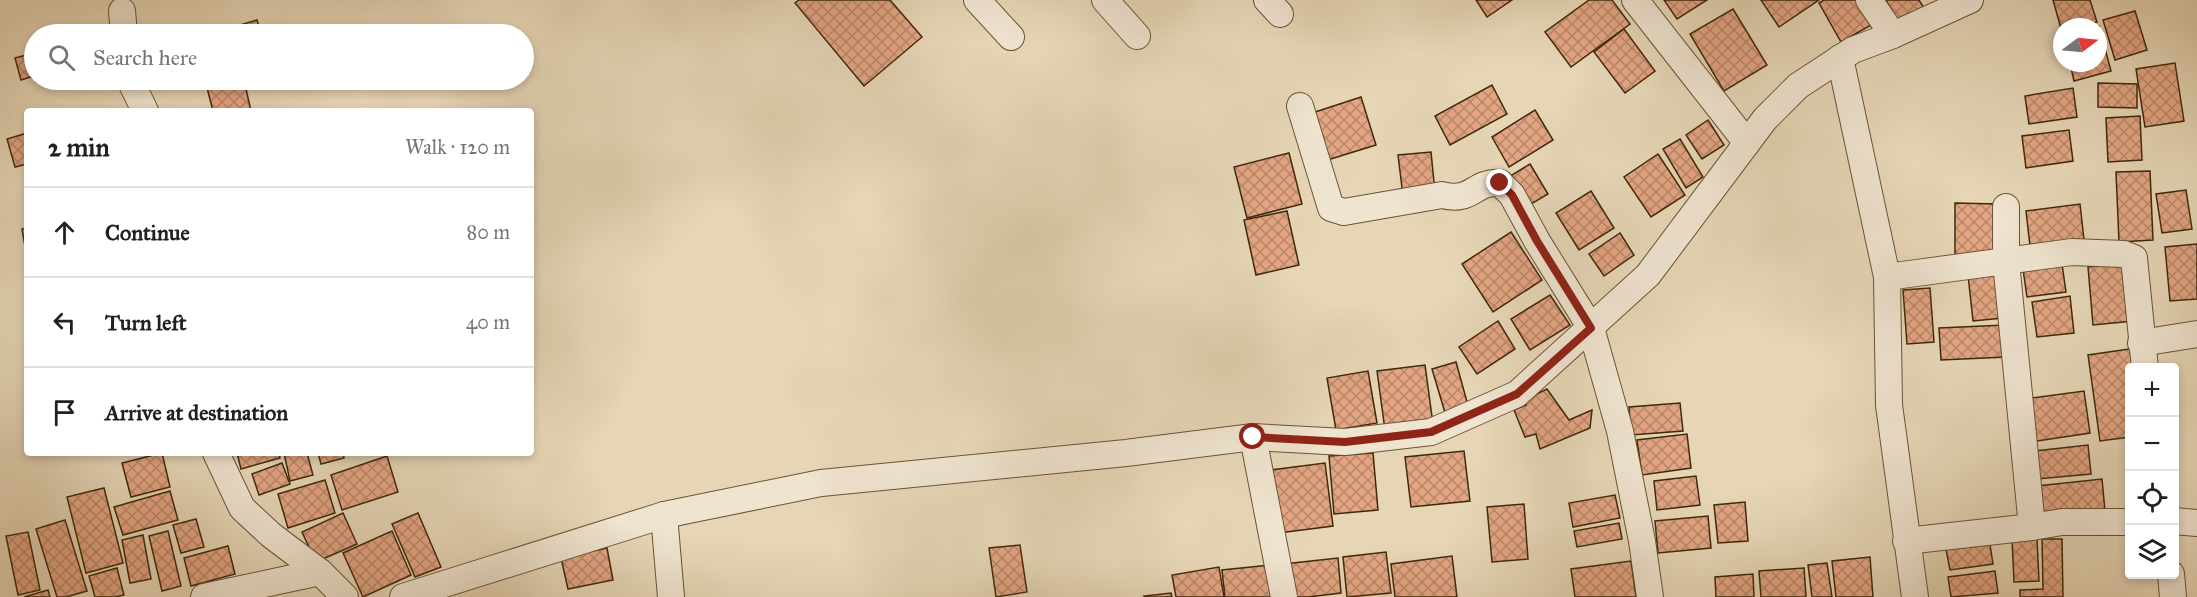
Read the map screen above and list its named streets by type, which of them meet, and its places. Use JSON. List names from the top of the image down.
{
  "north": "right",
  "page": {
    "search": "Search here",
    "heading": ["2 min", "Walk · 120 m"],
    "list": [
      ["Continue", "80 m"],
      ["Turn left", "40 m"],
      "Arrive at destination"
    ],
    "map_buttons": ["+", "−"]
  }
}
